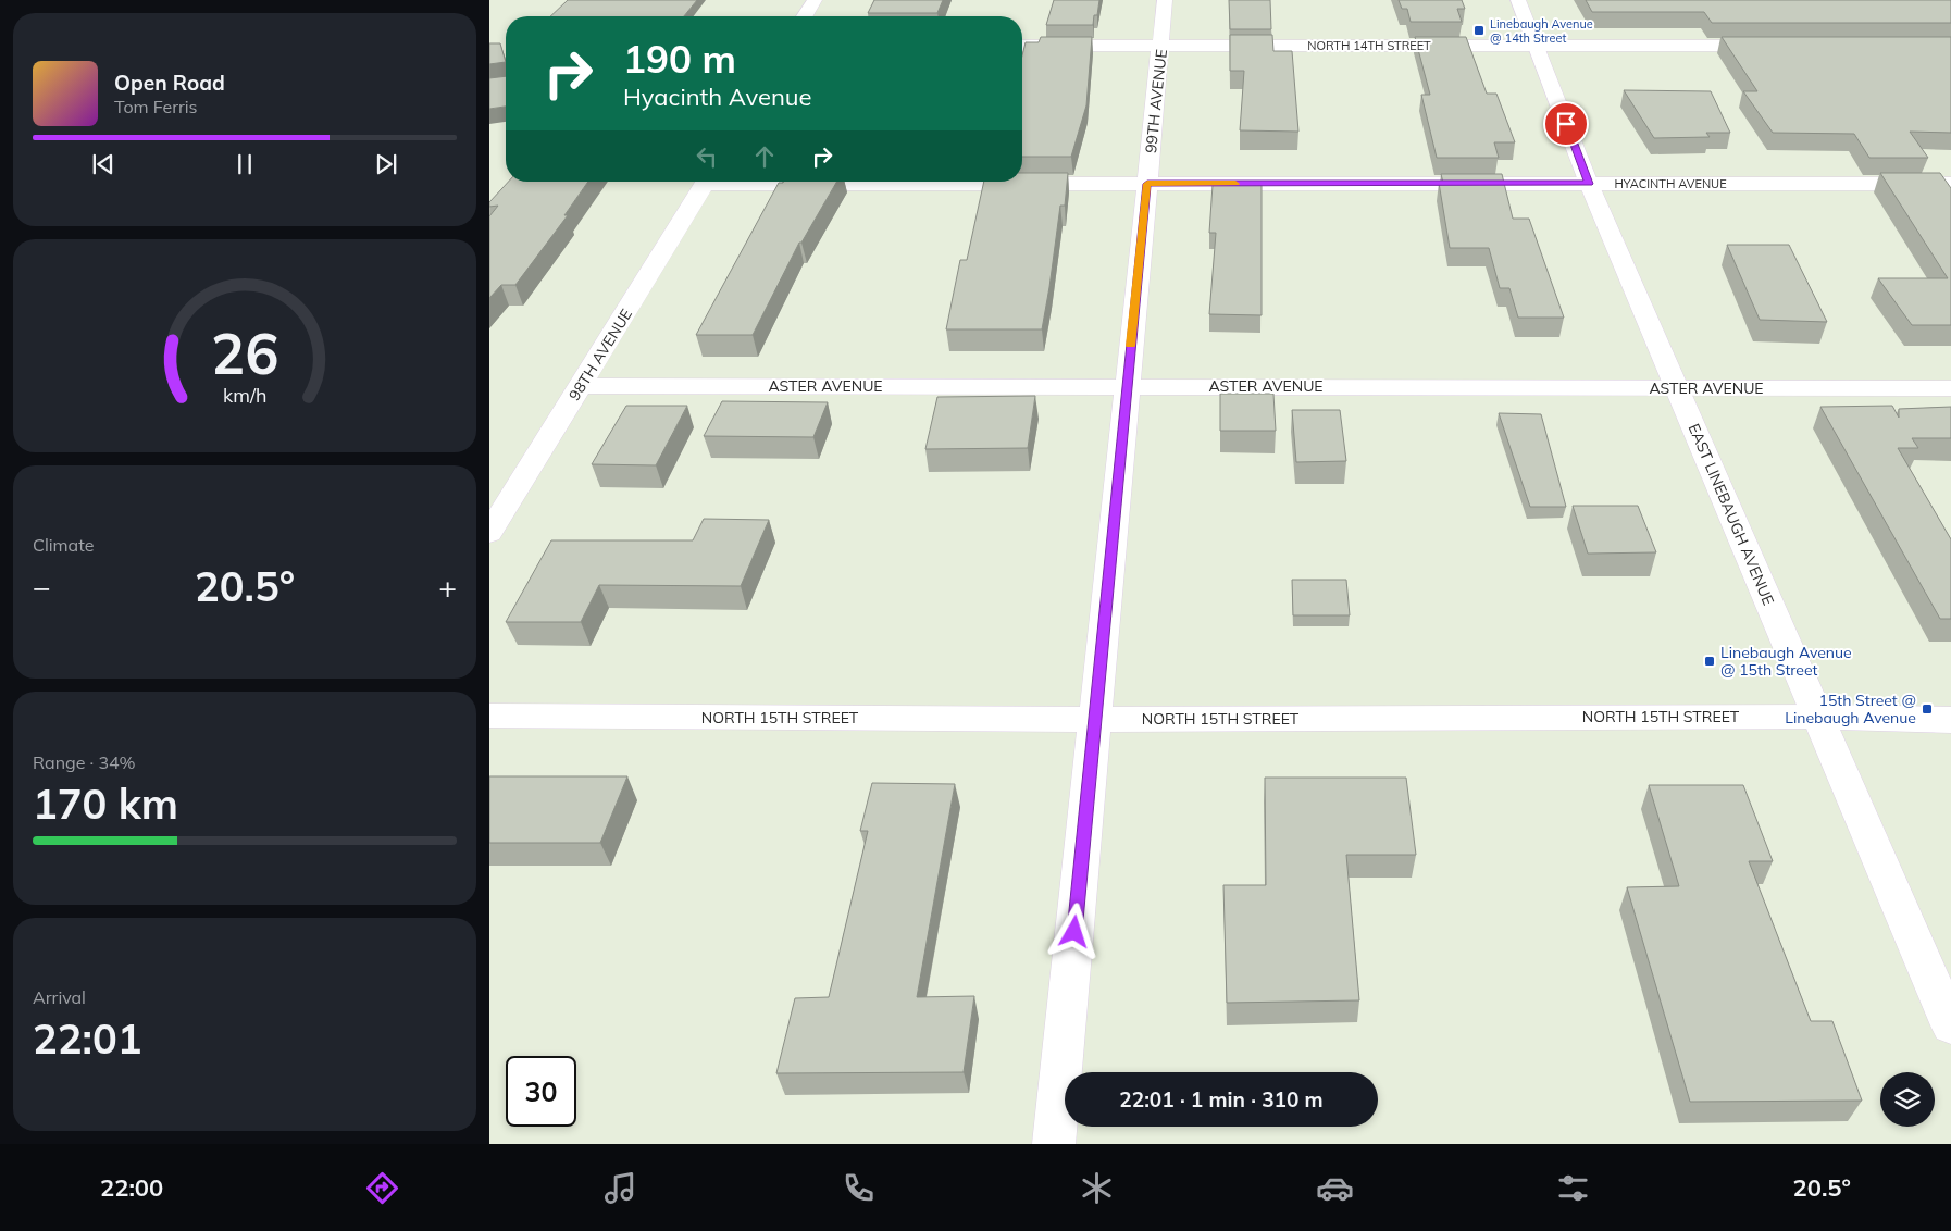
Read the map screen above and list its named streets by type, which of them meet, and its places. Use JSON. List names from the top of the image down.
{
  "streets": {
    "street": [
      "NORTH 14TH STREET",
      "99TH AVENUE",
      "HYACINTH AVENUE",
      "98TH AVENUE",
      "ASTER AVENUE",
      "EAST LINEBAUGH AVENUE",
      "NORTH 15TH STREET"
    ]
  },
  "crossings": [
    ["NORTH 14TH STREET", "99TH AVENUE"],
    ["NORTH 14TH STREET", "EAST LINEBAUGH AVENUE"],
    ["99TH AVENUE", "HYACINTH AVENUE"],
    ["99TH AVENUE", "ASTER AVENUE"],
    ["99TH AVENUE", "NORTH 15TH STREET"],
    ["HYACINTH AVENUE", "EAST LINEBAUGH AVENUE"],
    ["98TH AVENUE", "ASTER AVENUE"],
    ["ASTER AVENUE", "EAST LINEBAUGH AVENUE"],
    ["EAST LINEBAUGH AVENUE", "NORTH 15TH STREET"]
  ],
  "places": {
    "transit": ["Linebaugh Avenue @ 14th Street", "Linebaugh Avenue @ 15th Street", "15th Street @ Linebaugh Avenue"]
  },
  "page": {
    "turn": ["190 m", "Hyacinth Avenue"],
    "song": ["Open Road", "Tom Ferris"],
    "tile": [
      "Climate",
      ["Range · 34%", "170 km"],
      ["Arrival", "22:01"]
    ],
    "heat": ["−", "20.5°", "+"],
    "limit": "30",
    "trip": "22:01 · 1 min · 310 m",
    "tabs": ["22:00", "20.5°"],
    "gauge": ["26", "km/h"]
  }
}
